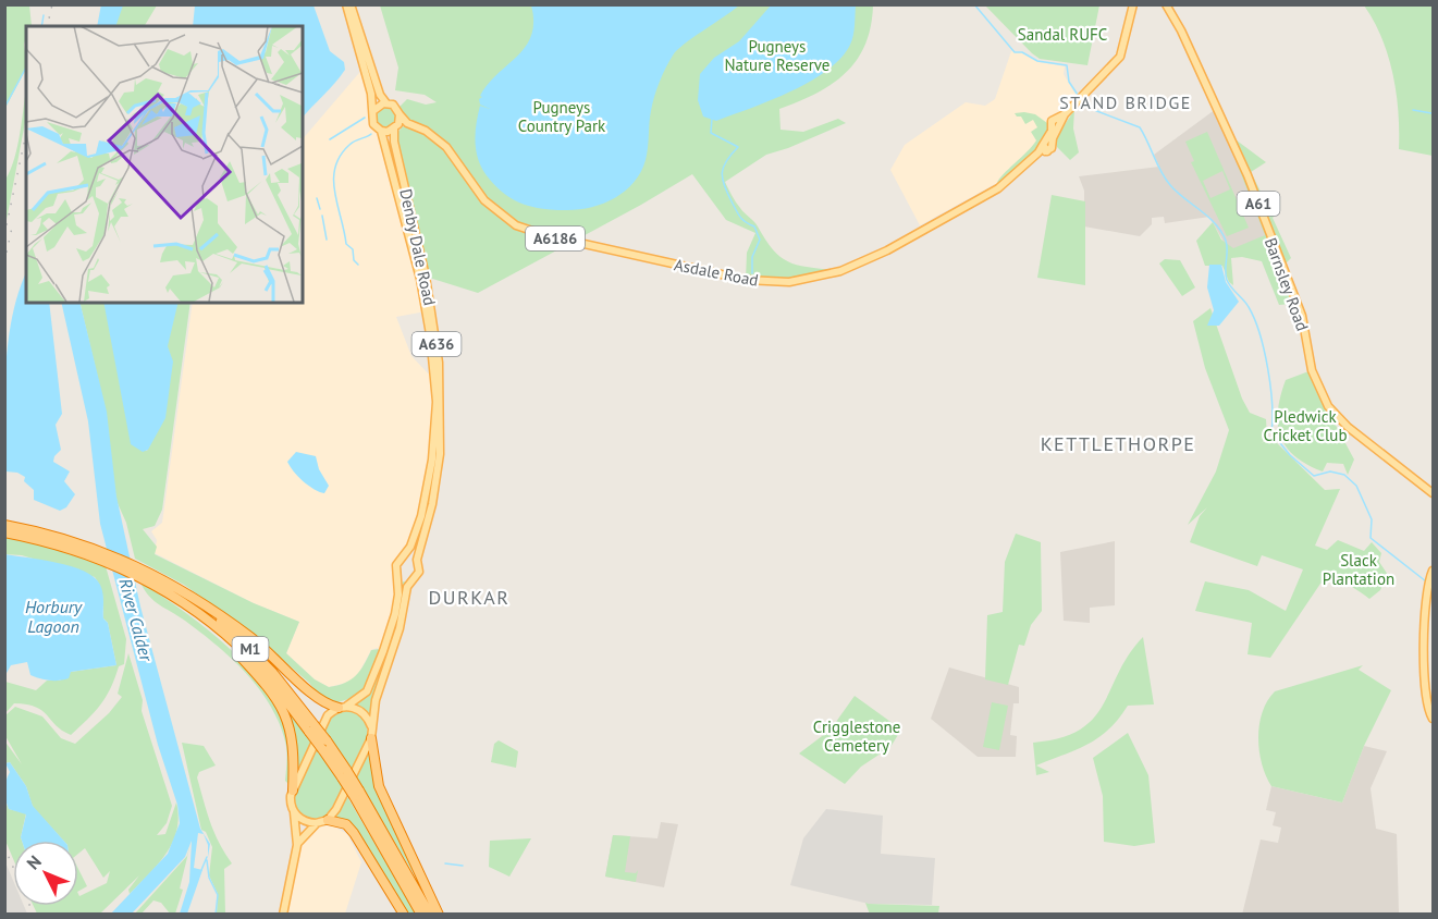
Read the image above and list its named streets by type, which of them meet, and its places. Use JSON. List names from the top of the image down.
{
  "streets": {
    "highway": ["M1"],
    "main road": [
      "A61",
      "A6186",
      "Denby Dale Road",
      "Asdale Road",
      "Barnsley Road",
      "A636"
    ]
  },
  "crossings": [
    ["Denby Dale Road", "Asdale Road"]
  ],
  "districts": ["STAND BRIDGE", "KETTLETHORPE", "DURKAR"],
  "water": ["Horbury Lagoon", "River Calder"],
  "parks": [
    "Sandal RUFC",
    "Pugneys Nature Reserve",
    "Pugneys Country Park",
    "Pledwick Cricket Club",
    "Slack Plantation",
    "Crigglestone Cemetery"
  ],
  "north": "top left"
}
